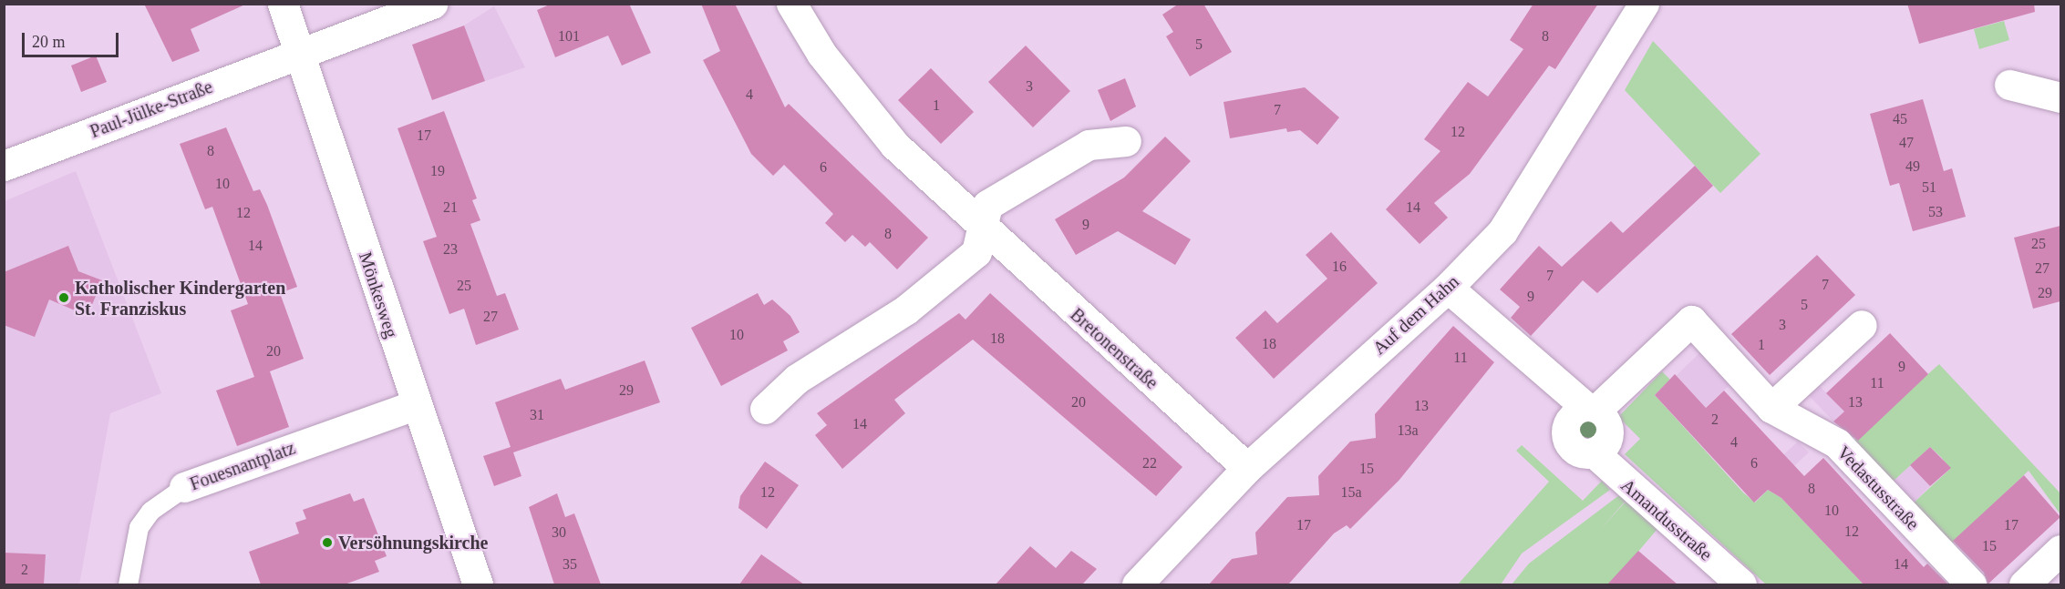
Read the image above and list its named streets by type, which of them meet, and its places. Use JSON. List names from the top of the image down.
{
  "streets": {
    "street": [
      "Paul-Jülke-Straße",
      "Mönkesweg",
      "Auf dem Hahn",
      "Bretonenstraße",
      "Fouesnantplatz",
      "Vedastusstraße",
      "Amandusstraße"
    ]
  },
  "crossings": [
    ["Paul-Jülke-Straße", "Mönkesweg"],
    ["Mönkesweg", "Fouesnantplatz"],
    ["Auf dem Hahn", "Bretonenstraße"],
    ["Vedastusstraße", "Amandusstraße"]
  ],
  "places": ["Katholischer Kindergarten St. Franziskus", "Versöhnungskirche"],
  "house_numbers": [
    "101",
    "8",
    "5",
    "3",
    "4",
    "1",
    "7",
    "45",
    "12",
    "17",
    "47",
    "8",
    "49",
    "6",
    "19",
    "10",
    "51",
    "21",
    "14",
    "53",
    "12",
    "9",
    "8",
    "25",
    "14",
    "23",
    "16",
    "27",
    "7",
    "7",
    "25",
    "29",
    "9",
    "5",
    "27",
    "3",
    "10",
    "18",
    "18",
    "1",
    "20",
    "11",
    "9",
    "11",
    "29",
    "20",
    "13",
    "13",
    "31",
    "2",
    "14",
    "13a",
    "4",
    "22",
    "6",
    "15",
    "8",
    "12",
    "15a",
    "10",
    "17",
    "17",
    "12",
    "30",
    "15",
    "35",
    "14",
    "2"
  ],
  "scale_bar": "20 m"
}
